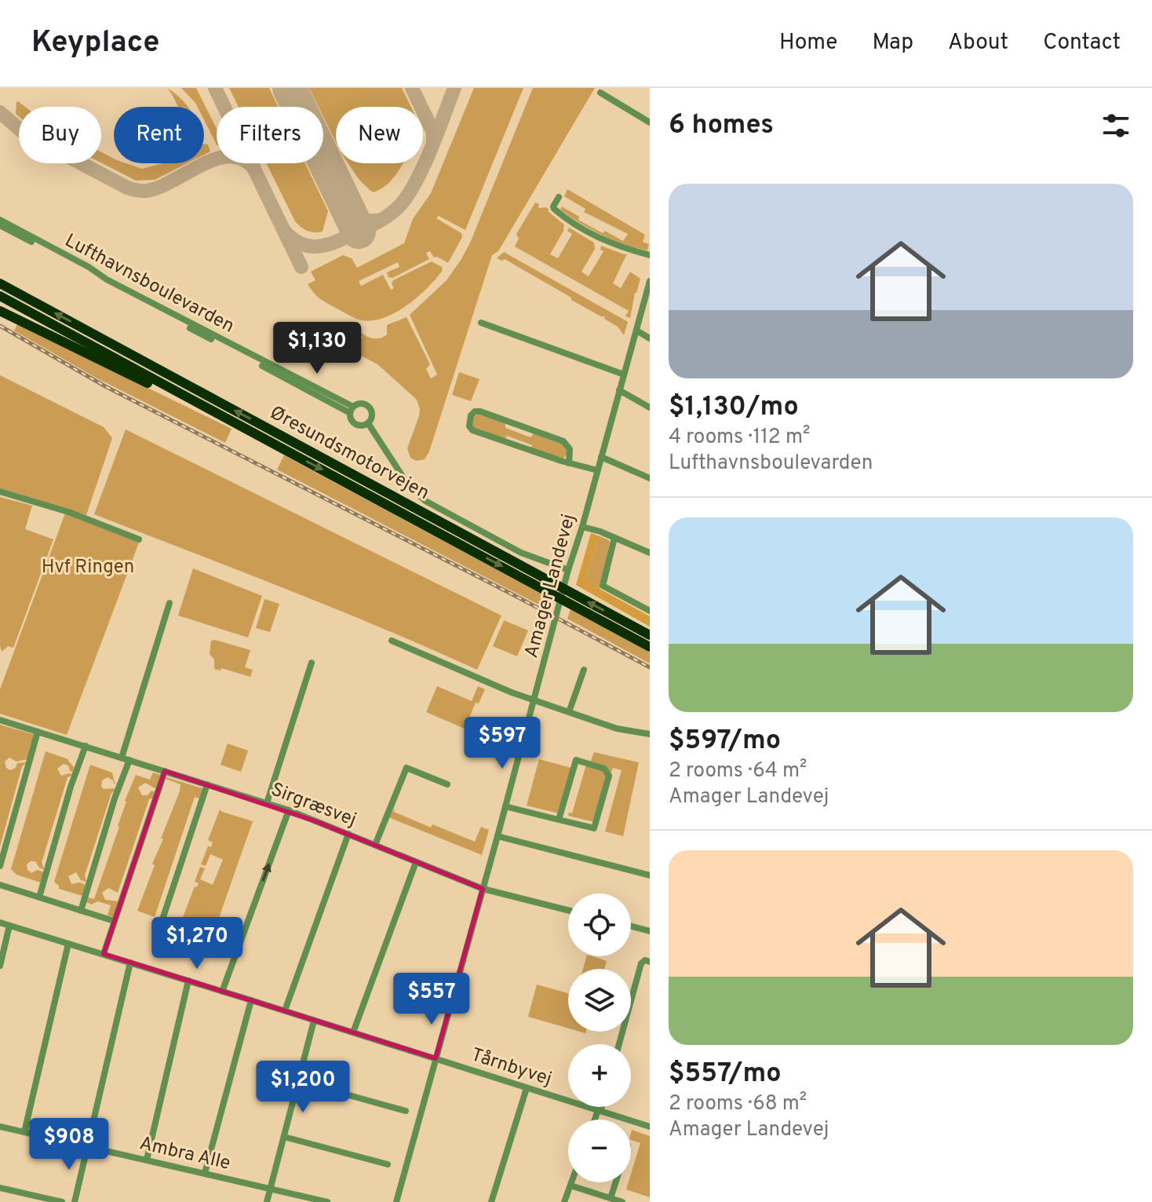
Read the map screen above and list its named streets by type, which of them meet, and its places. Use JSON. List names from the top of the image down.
{
  "streets": {
    "highway": ["Øresundsmotorvejen"],
    "street": [
      "Lufthavnsboulevarden",
      "Amager Landevej",
      "Sirgræsvej",
      "Tårnbyvej",
      "Ambra Alle"
    ]
  },
  "crossings": [
    ["Amager Landevej", "Sirgræsvej"],
    ["Amager Landevej", "Tårnbyvej"]
  ],
  "parks": ["Hvf Ringen"],
  "page": {
    "header": "Keyplace",
    "nav": [
      "Home",
      "Map",
      "About",
      "Contact"
    ],
    "heading": "6 homes",
    "chip": [
      "Buy",
      "Rent",
      "Filters",
      "New"
    ],
    "list": [
      {
        "name": "$1,130/mo",
        "note": "4 rooms · 112 m² · Lufthavnsboulevarden"
      },
      {
        "name": "$597/mo",
        "note": "2 rooms · 64 m² · Amager Landevej"
      },
      {
        "name": "$557/mo",
        "note": "2 rooms · 68 m² · Amager Landevej"
      }
    ],
    "price": [
      "$1,130",
      "$597",
      "$1,270",
      "$557",
      "$1,200",
      "$908"
    ],
    "map_buttons": ["+", "−"]
  }
}
